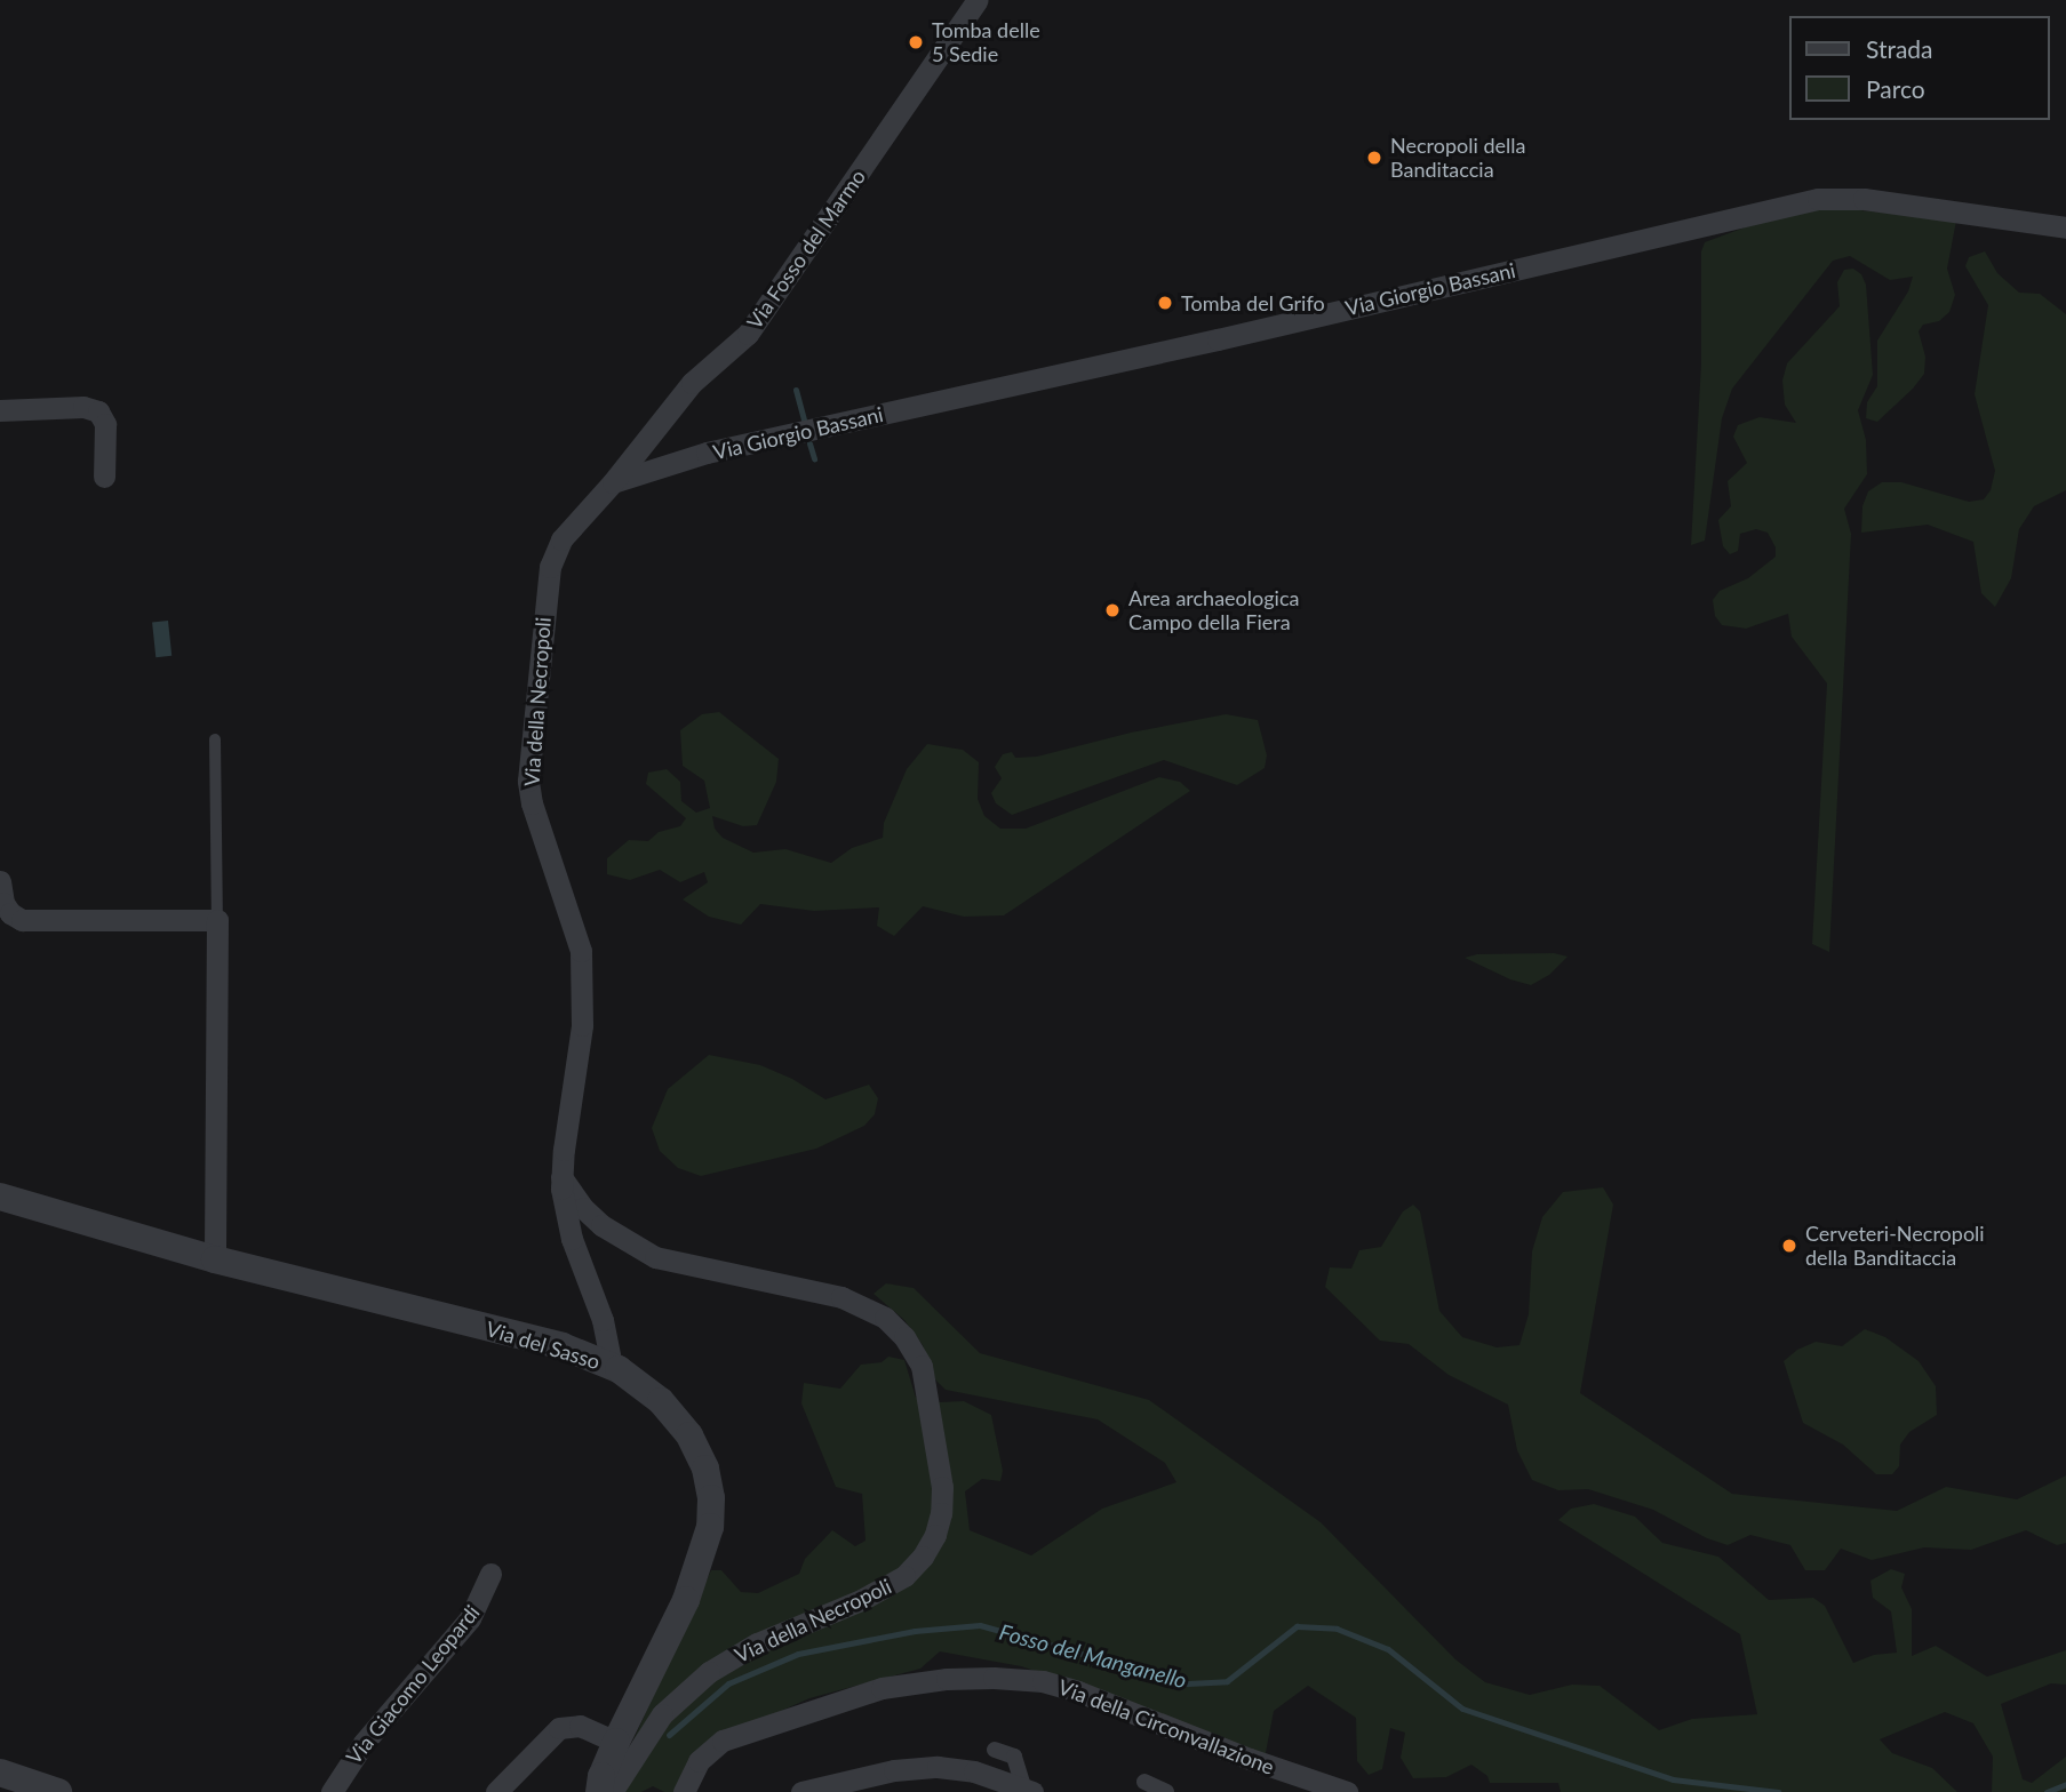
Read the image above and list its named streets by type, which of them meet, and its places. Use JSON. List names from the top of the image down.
{
  "streets": {
    "street": [
      "Via Fosso del Marmo",
      "Via Giorgio Bassani",
      "Via della Necropoli",
      "Via del Sasso",
      "Via Giacomo Leopardi",
      "Via della Circonvallazione"
    ]
  },
  "crossings": [
    ["Via Fosso del Marmo", "Via Giorgio Bassani"],
    ["Via Fosso del Marmo", "Via della Necropoli"],
    ["Via Giorgio Bassani", "Via della Necropoli"],
    ["Via della Necropoli", "Via del Sasso"]
  ],
  "water": ["Fosso del Manganello"],
  "places": [
    "Tomba delle 5 Sedie",
    "Necropoli della Banditaccia",
    "Tomba del Grifo",
    "Area archaeologica Campo della Fiera",
    "Cerveteri-Necropoli della Banditaccia"
  ],
  "legend": ["Strada", "Parco"]
}
